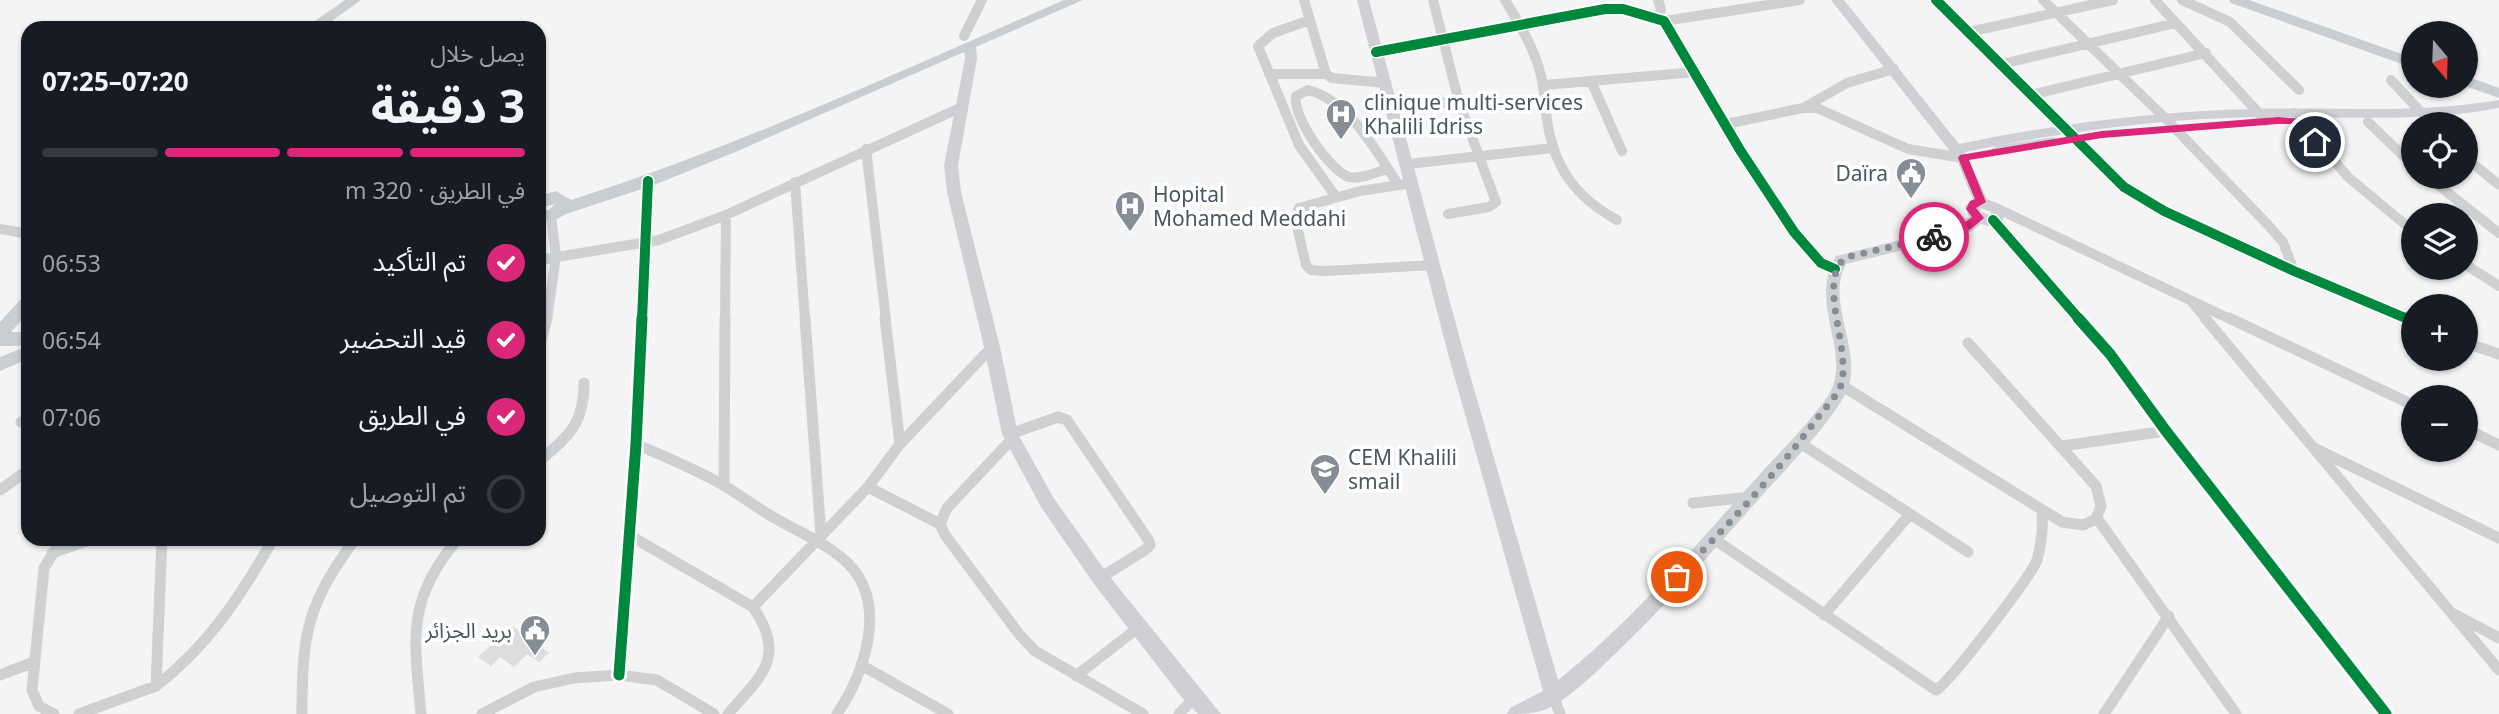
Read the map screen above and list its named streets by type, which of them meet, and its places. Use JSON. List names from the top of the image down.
{
  "places": {
    "hospital": ["clinique multi-services Khalili Idriss", "Hopital Mohamed Meddahi"],
    "public building": ["Daïra", "بريد الجزائر"],
    "school or university": ["CEM Khalili smail"]
  },
  "north": "bottom",
  "page": {
    "map_buttons": ["+", "−"],
    "heading": ["3 دقيقة", "يصل خلال", "07:20–07:25"],
    "bar": "في الطريق · 320 m",
    "list": [
      ["تم التأكيد", "06:53"],
      ["قيد التحضير", "06:54"],
      ["في الطريق", "07:06"],
      "تم التوصيل"
    ]
  }
}
